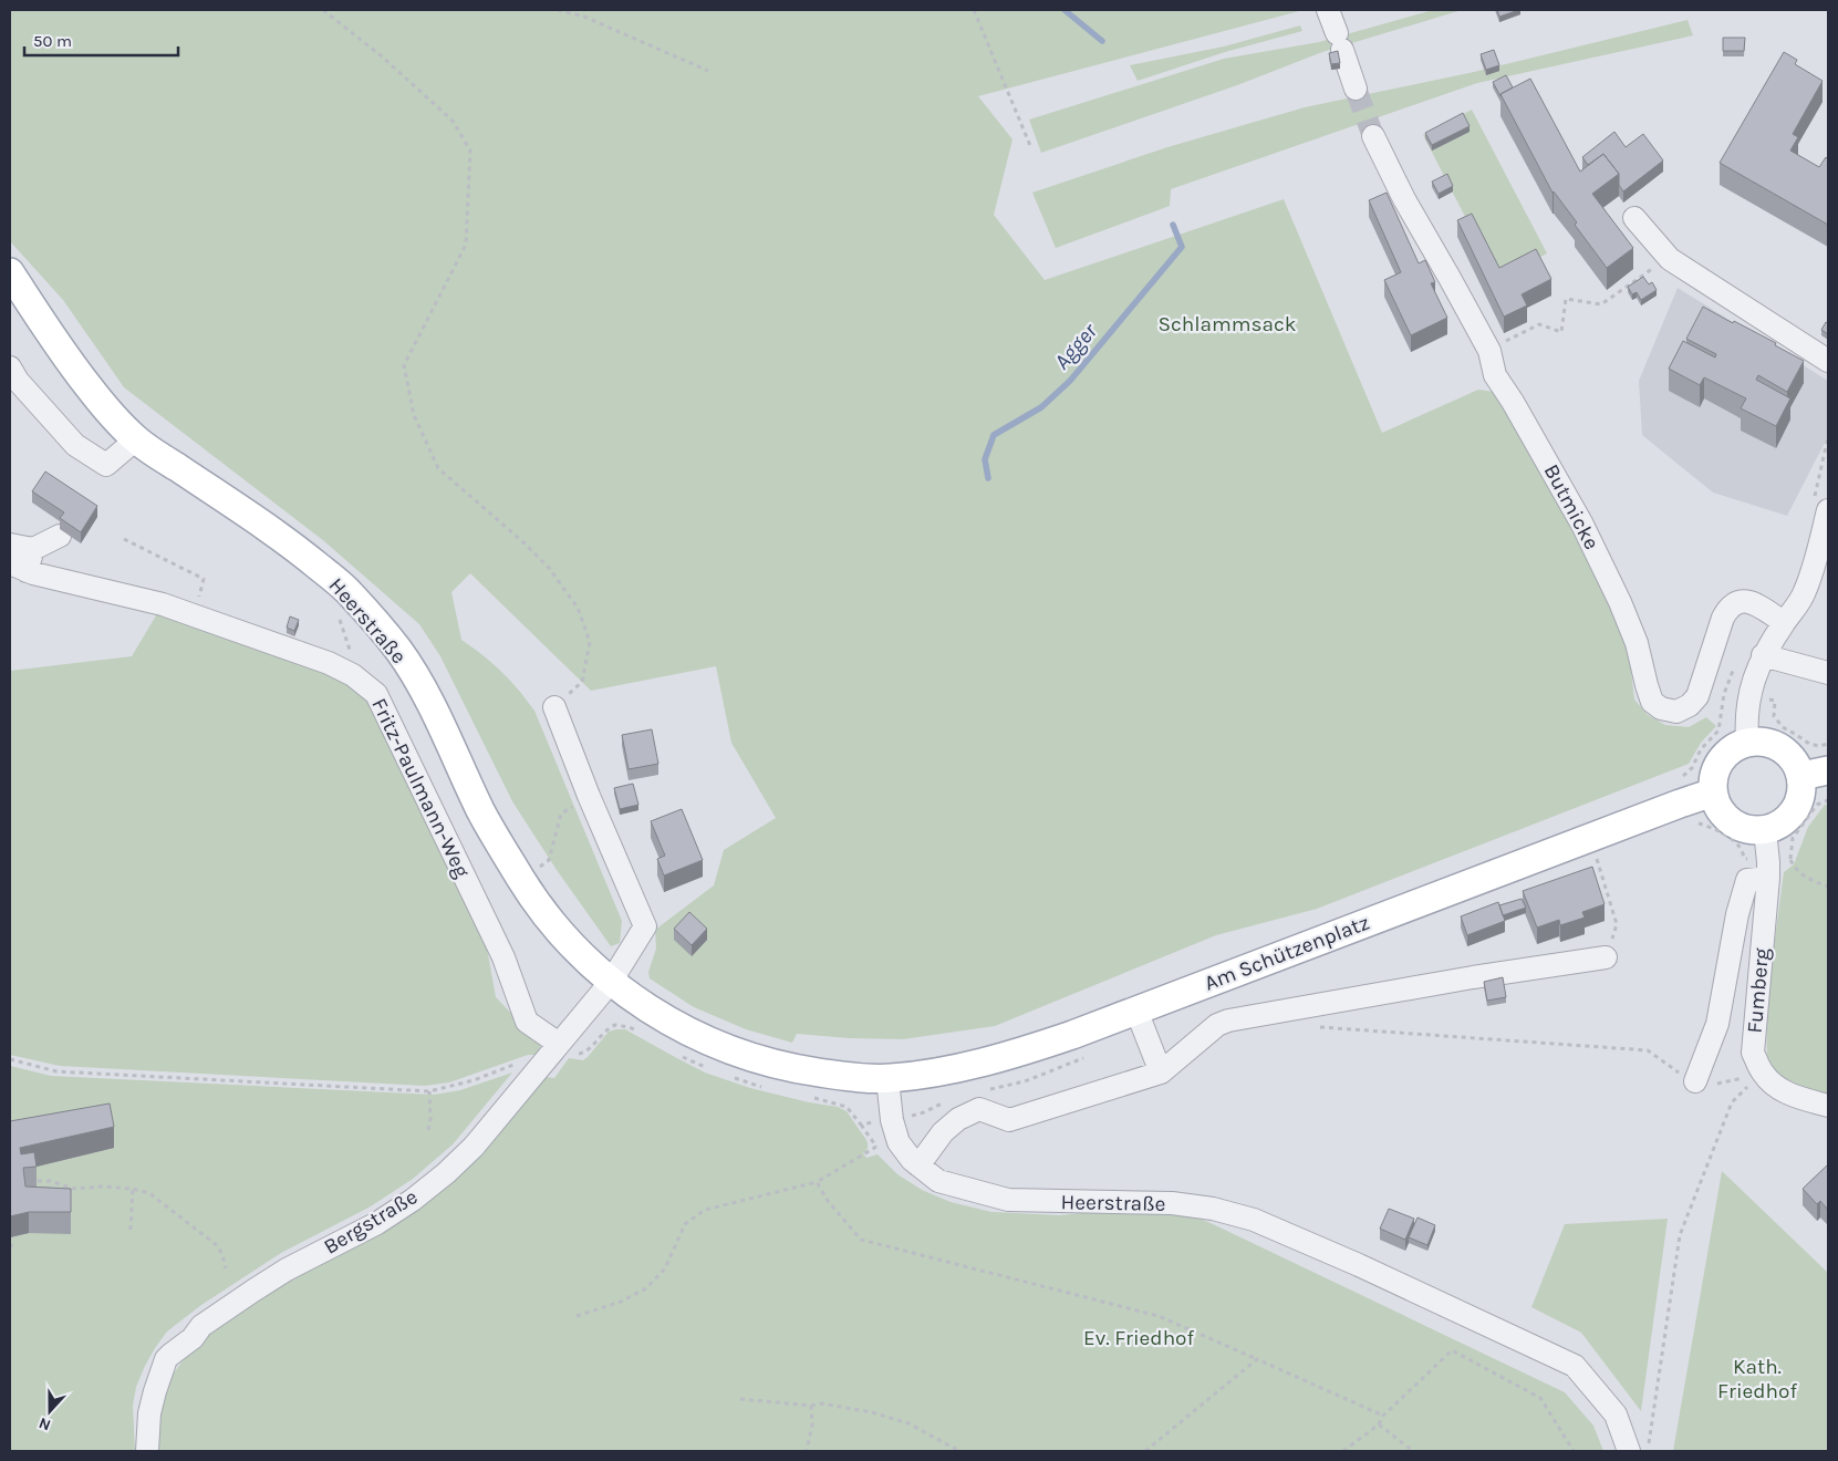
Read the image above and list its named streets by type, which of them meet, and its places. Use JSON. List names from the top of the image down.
{
  "streets": {
    "main road": ["Heerstraße", "Am Schützenplatz"],
    "street": [
      "Butmicke",
      "Fritz-Paulmann-Weg",
      "Fumberg",
      "Bergstraße"
    ]
  },
  "crossings": [
    ["Heerstraße", "Am Schützenplatz"],
    ["Heerstraße", "Bergstraße"],
    ["Fritz-Paulmann-Weg", "Bergstraße"]
  ],
  "water": ["Agger"],
  "parks": ["Schlammsack", "Ev. Friedhof", "Kath. Friedhof"],
  "scale_bar": "50 m",
  "north": "bottom"
}
